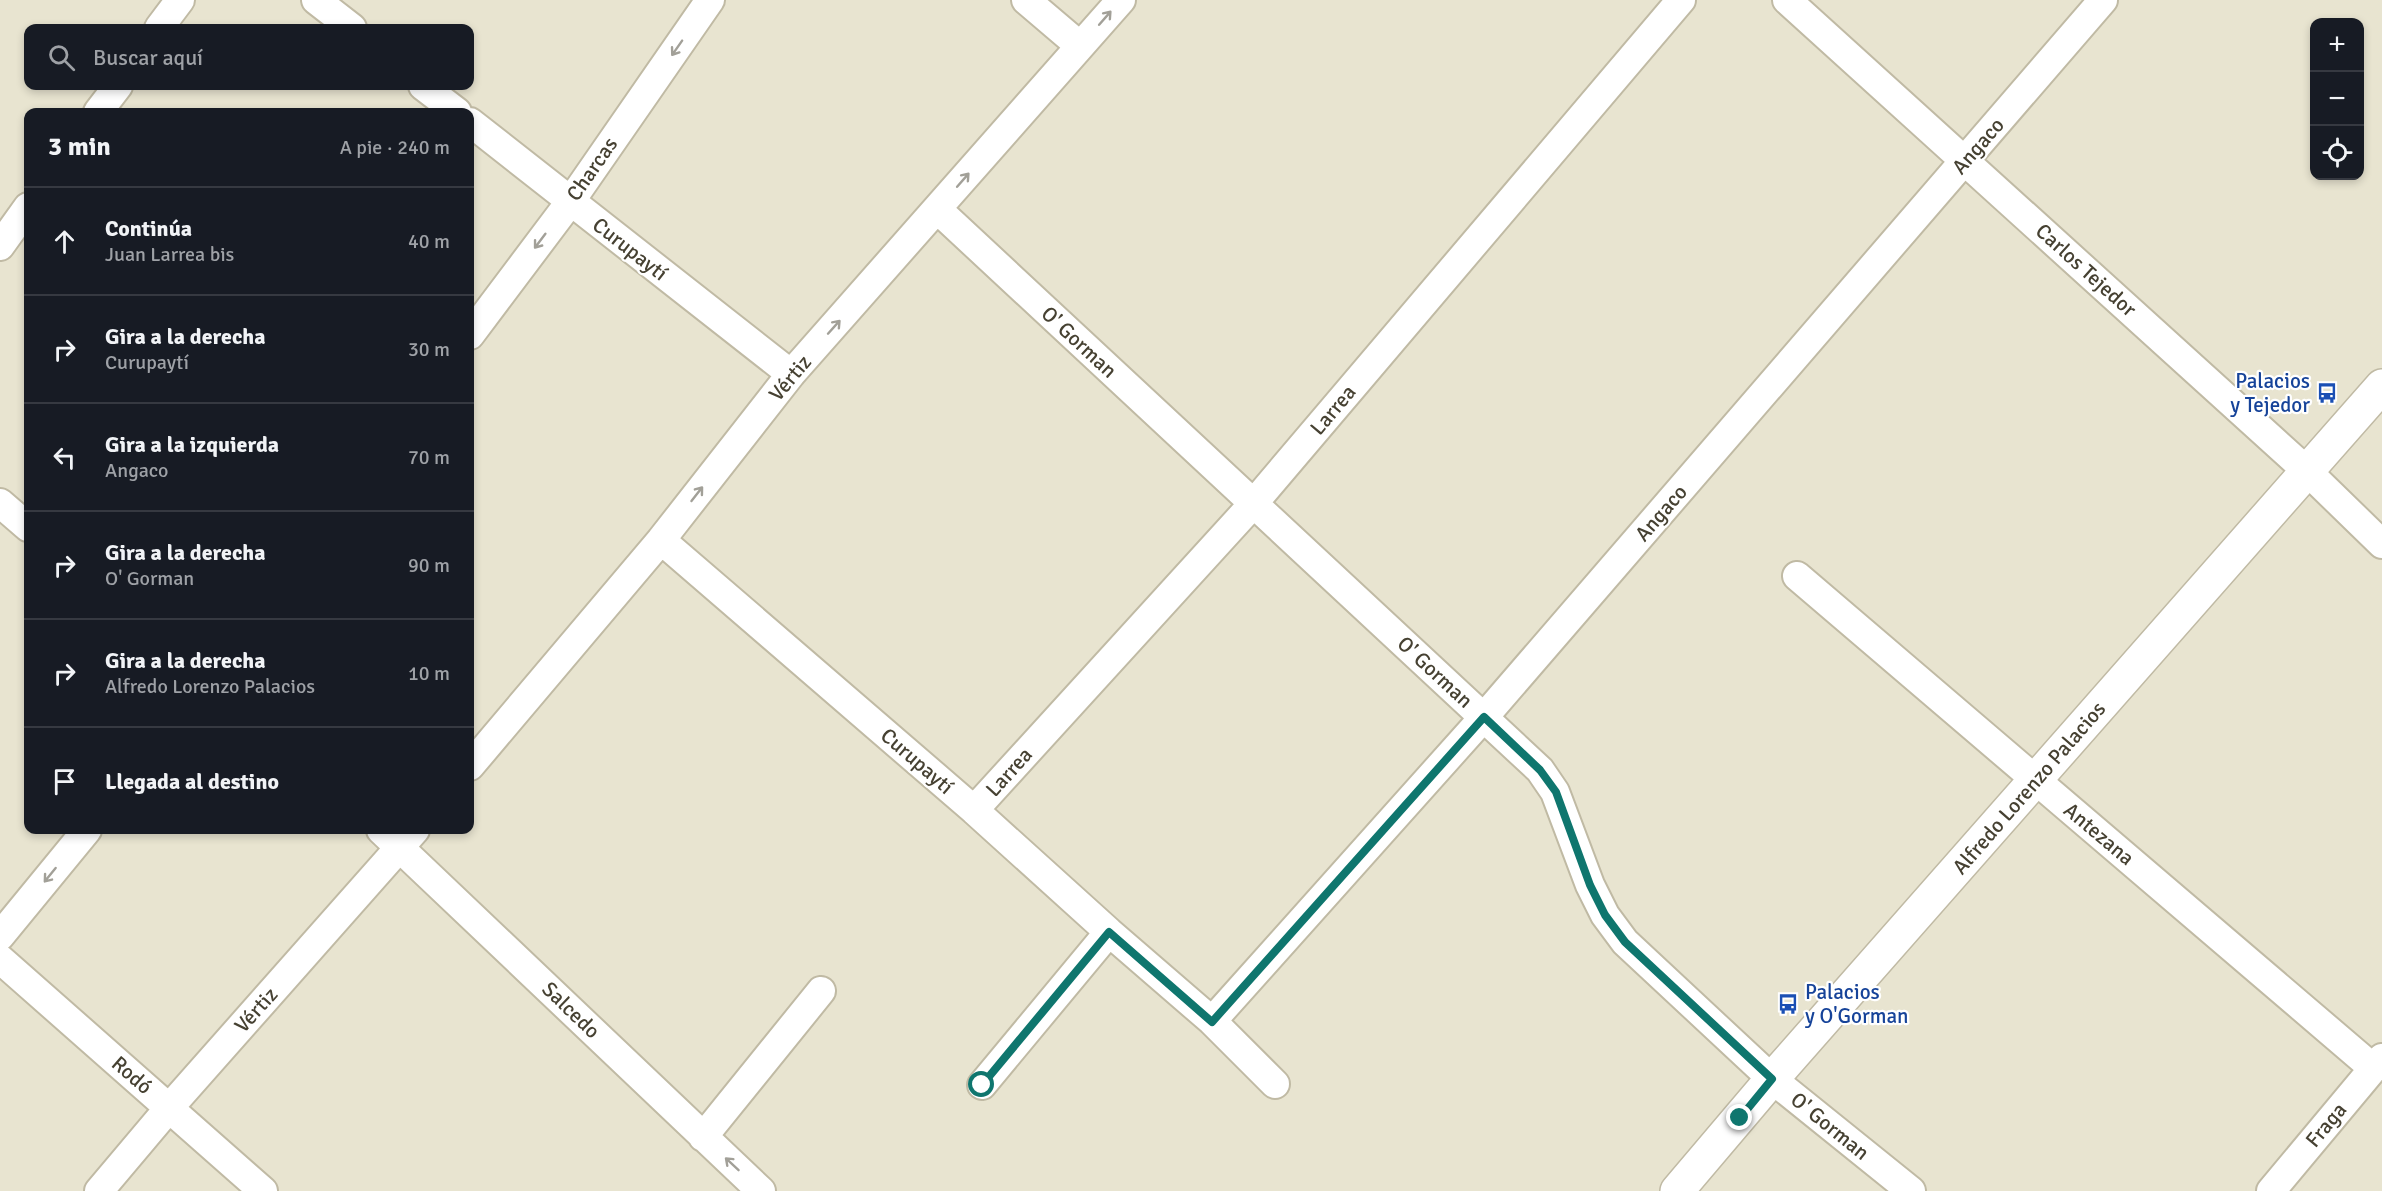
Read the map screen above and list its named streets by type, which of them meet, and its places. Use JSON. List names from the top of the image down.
{
  "streets": {
    "street": [
      "Angaco",
      "Charcas",
      "Curupaytí",
      "Carlos Tejedor",
      "O' Gorman",
      "Vértiz",
      "Larrea",
      "Alfredo Lorenzo Palacios",
      "Antezana",
      "Salcedo",
      "Rodó",
      "Fraga"
    ]
  },
  "crossings": [
    ["Angaco", "Curupaytí"],
    ["Angaco", "Carlos Tejedor"],
    ["Angaco", "O' Gorman"],
    ["Charcas", "Curupaytí"],
    ["Curupaytí", "Vértiz"],
    ["Curupaytí", "Larrea"],
    ["Carlos Tejedor", "Alfredo Lorenzo Palacios"],
    ["O' Gorman", "Vértiz"],
    ["O' Gorman", "Larrea"],
    ["O' Gorman", "Alfredo Lorenzo Palacios"],
    ["Vértiz", "Salcedo"],
    ["Vértiz", "Rodó"],
    ["Alfredo Lorenzo Palacios", "Antezana"],
    ["Antezana", "Fraga"]
  ],
  "one_way": ["Charcas", "Vértiz"],
  "places": {
    "bus stop": ["Palacios y Tejedor", "Palacios y O'Gorman"]
  },
  "page": {
    "map_buttons": ["+", "−"],
    "search": "Buscar aquí",
    "heading": ["3 min", "A pie · 240 m"],
    "list": [
      ["Continúa", "Juan Larrea bis", "40 m"],
      ["Gira a la derecha", "Curupaytí", "30 m"],
      ["Gira a la izquierda", "Angaco", "70 m"],
      ["Gira a la derecha", "O' Gorman", "90 m"],
      ["Gira a la derecha", "Alfredo Lorenzo Palacios", "10 m"],
      "Llegada al destino"
    ]
  }
}
